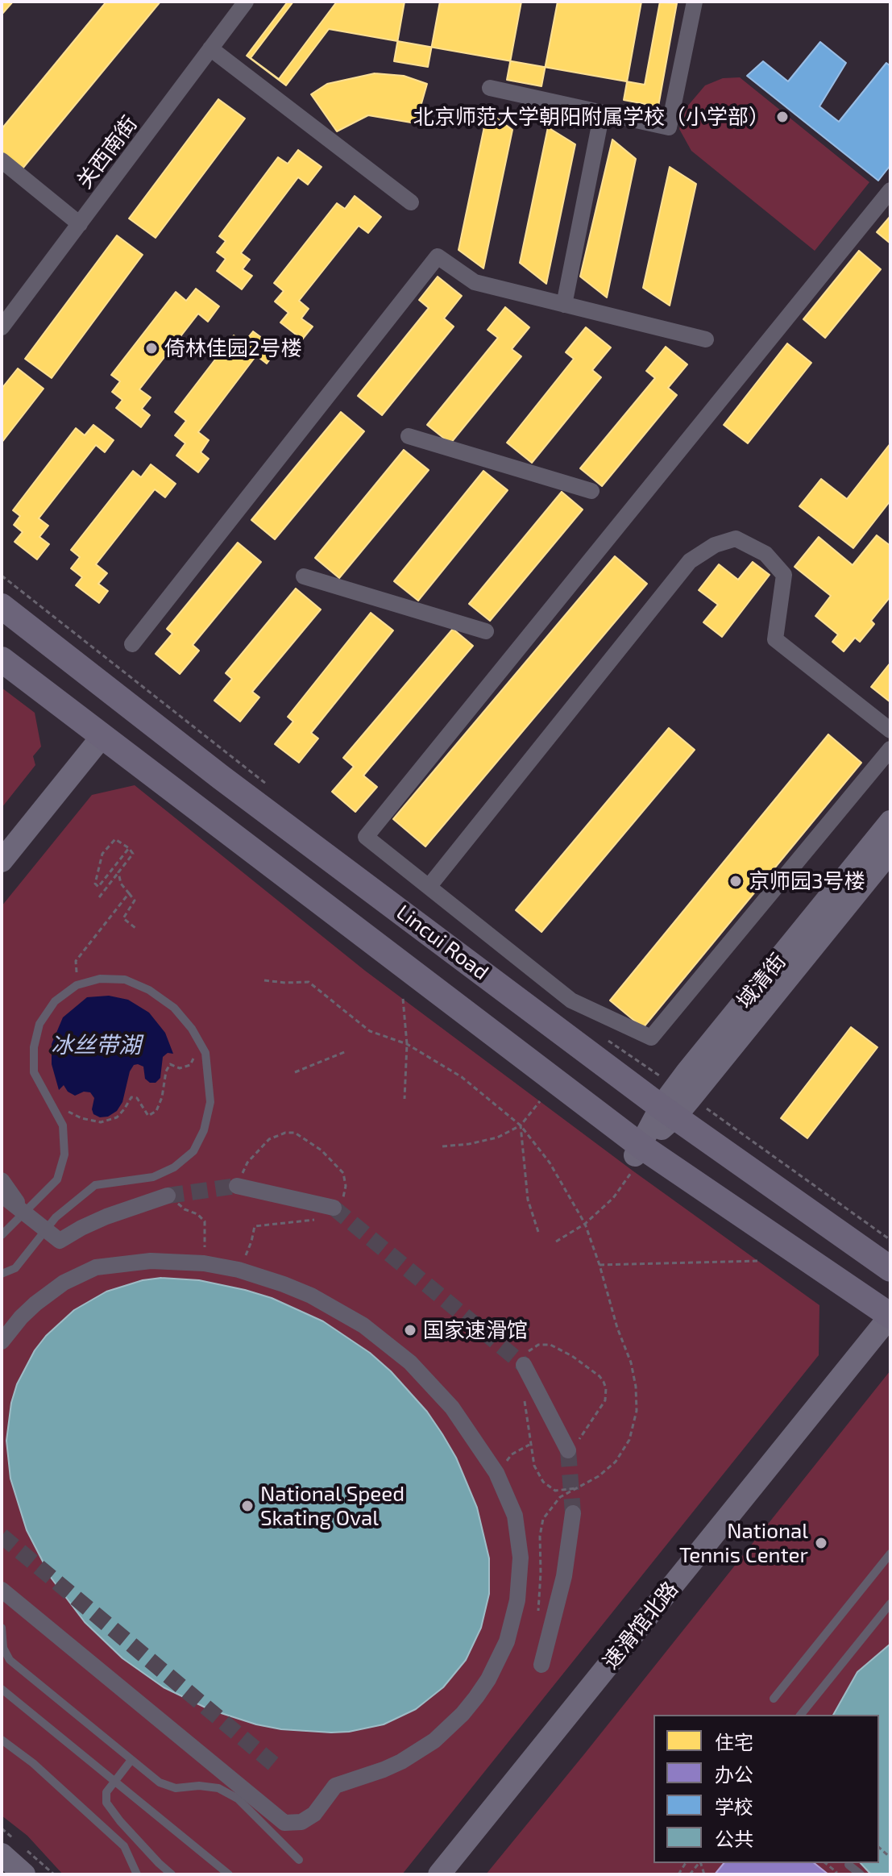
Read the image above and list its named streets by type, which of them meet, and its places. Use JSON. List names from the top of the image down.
{
  "streets": {
    "main road": ["Lincui Road"],
    "street": ["关西南街", "域清街", "速滑馆北路"]
  },
  "crossings": [
    ["Lincui Road", "域清街"],
    ["Lincui Road", "速滑馆北路"]
  ],
  "water": ["冰丝带湖"],
  "places": [
    "北京师范大学朝阳附属学校（小学部）",
    "倚林佳园2号楼",
    "京师园3号楼",
    "国家速滑馆",
    "National Speed Skating Oval",
    "National Tennis Center"
  ],
  "legend": [
    "住宅",
    "办公",
    "学校",
    "公共"
  ]
}
